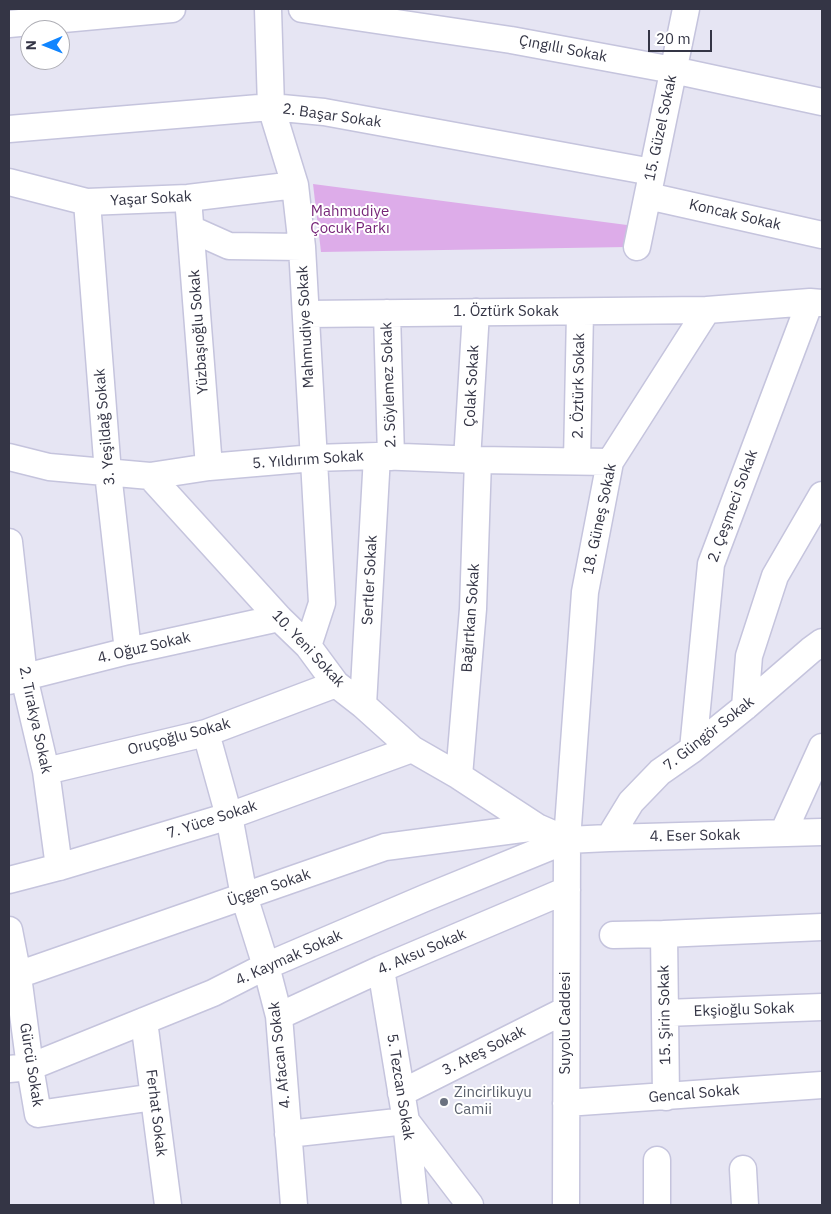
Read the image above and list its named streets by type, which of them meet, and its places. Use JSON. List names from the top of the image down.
{
  "streets": {
    "street": [
      "Çıngıllı Sokak",
      "2. Başar Sokak",
      "15. Güzel Sokak",
      "Yaşar Sokak",
      "Koncak Sokak",
      "1. Öztürk Sokak",
      "Mahmudiye Sokak",
      "Yüzbaşıoğlu Sokak",
      "2. Söylemez Sokak",
      "Çolak Sokak",
      "2. Öztürk Sokak",
      "3. Yeşildağ Sokak",
      "5. Yıldırım Sokak",
      "2. Çeşmeci Sokak",
      "18. Güneş Sokak",
      "Sertler Sokak",
      "Bağırtkan Sokak",
      "4. Oğuz Sokak",
      "10. Yeni Sokak",
      "2. Tırakya Sokak",
      "7. Güngör Sokak",
      "Oruçoğlu Sokak",
      "7. Yüce Sokak",
      "4. Eser Sokak",
      "Üçgen Sokak",
      "4. Aksu Sokak",
      "4. Kaymak Sokak",
      "Ekşioğlu Sokak",
      "15. Şirin Sokak",
      "Suyolu Caddesi",
      "3. Ateş Sokak",
      "4. Afacan Sokak",
      "Gürcü Sokak",
      "5. Tezcan Sokak",
      "Gencal Sokak",
      "Ferhat Sokak"
    ]
  },
  "crossings": [
    ["Çıngıllı Sokak", "15. Güzel Sokak"],
    ["2. Başar Sokak", "15. Güzel Sokak"],
    ["2. Başar Sokak", "Koncak Sokak"],
    ["2. Başar Sokak", "Mahmudiye Sokak"],
    ["15. Güzel Sokak", "Koncak Sokak"],
    ["Yaşar Sokak", "Mahmudiye Sokak"],
    ["Yaşar Sokak", "Yüzbaşıoğlu Sokak"],
    ["Yaşar Sokak", "3. Yeşildağ Sokak"],
    ["1. Öztürk Sokak", "Mahmudiye Sokak"],
    ["1. Öztürk Sokak", "2. Söylemez Sokak"],
    ["1. Öztürk Sokak", "Çolak Sokak"],
    ["1. Öztürk Sokak", "2. Öztürk Sokak"],
    ["1. Öztürk Sokak", "18. Güneş Sokak"],
    ["Mahmudiye Sokak", "5. Yıldırım Sokak"],
    ["Mahmudiye Sokak", "10. Yeni Sokak"],
    ["Yüzbaşıoğlu Sokak", "5. Yıldırım Sokak"],
    ["2. Söylemez Sokak", "5. Yıldırım Sokak"],
    ["2. Söylemez Sokak", "Sertler Sokak"],
    ["Çolak Sokak", "5. Yıldırım Sokak"],
    ["Çolak Sokak", "Bağırtkan Sokak"],
    ["2. Öztürk Sokak", "5. Yıldırım Sokak"],
    ["3. Yeşildağ Sokak", "5. Yıldırım Sokak"],
    ["3. Yeşildağ Sokak", "4. Oğuz Sokak"],
    ["5. Yıldırım Sokak", "18. Güneş Sokak"],
    ["5. Yıldırım Sokak", "Sertler Sokak"],
    ["5. Yıldırım Sokak", "Bağırtkan Sokak"],
    ["5. Yıldırım Sokak", "10. Yeni Sokak"],
    ["2. Çeşmeci Sokak", "7. Güngör Sokak"],
    ["18. Güneş Sokak", "10. Yeni Sokak"],
    ["18. Güneş Sokak", "4. Eser Sokak"],
    ["18. Güneş Sokak", "4. Kaymak Sokak"],
    ["18. Güneş Sokak", "Suyolu Caddesi"],
    ["Sertler Sokak", "10. Yeni Sokak"],
    ["Bağırtkan Sokak", "10. Yeni Sokak"],
    ["4. Oğuz Sokak", "10. Yeni Sokak"],
    ["4. Oğuz Sokak", "2. Tırakya Sokak"],
    ["10. Yeni Sokak", "Oruçoğlu Sokak"],
    ["10. Yeni Sokak", "7. Yüce Sokak"],
    ["10. Yeni Sokak", "4. Eser Sokak"],
    ["10. Yeni Sokak", "Üçgen Sokak"],
    ["10. Yeni Sokak", "4. Kaymak Sokak"],
    ["10. Yeni Sokak", "Suyolu Caddesi"],
    ["2. Tırakya Sokak", "Oruçoğlu Sokak"],
    ["2. Tırakya Sokak", "7. Yüce Sokak"],
    ["7. Güngör Sokak", "4. Eser Sokak"],
    ["Oruçoğlu Sokak", "4. Afacan Sokak"],
    ["7. Yüce Sokak", "4. Afacan Sokak"],
    ["4. Eser Sokak", "4. Kaymak Sokak"],
    ["4. Eser Sokak", "Suyolu Caddesi"],
    ["Üçgen Sokak", "4. Afacan Sokak"],
    ["Üçgen Sokak", "Gürcü Sokak"],
    ["4. Aksu Sokak", "Suyolu Caddesi"],
    ["4. Aksu Sokak", "4. Afacan Sokak"],
    ["4. Aksu Sokak", "5. Tezcan Sokak"],
    ["4. Kaymak Sokak", "Suyolu Caddesi"],
    ["4. Kaymak Sokak", "4. Afacan Sokak"],
    ["4. Kaymak Sokak", "Gürcü Sokak"],
    ["4. Kaymak Sokak", "Ferhat Sokak"],
    ["Ekşioğlu Sokak", "15. Şirin Sokak"],
    ["15. Şirin Sokak", "Gencal Sokak"],
    ["Suyolu Caddesi", "3. Ateş Sokak"],
    ["Suyolu Caddesi", "Gencal Sokak"],
    ["3. Ateş Sokak", "5. Tezcan Sokak"],
    ["Gürcü Sokak", "Ferhat Sokak"]
  ],
  "parks": ["Mahmudiye Çocuk Parkı"],
  "places": ["Zincirlikuyu Camii"],
  "scale_bar": "20 m",
  "north": "left"
}
